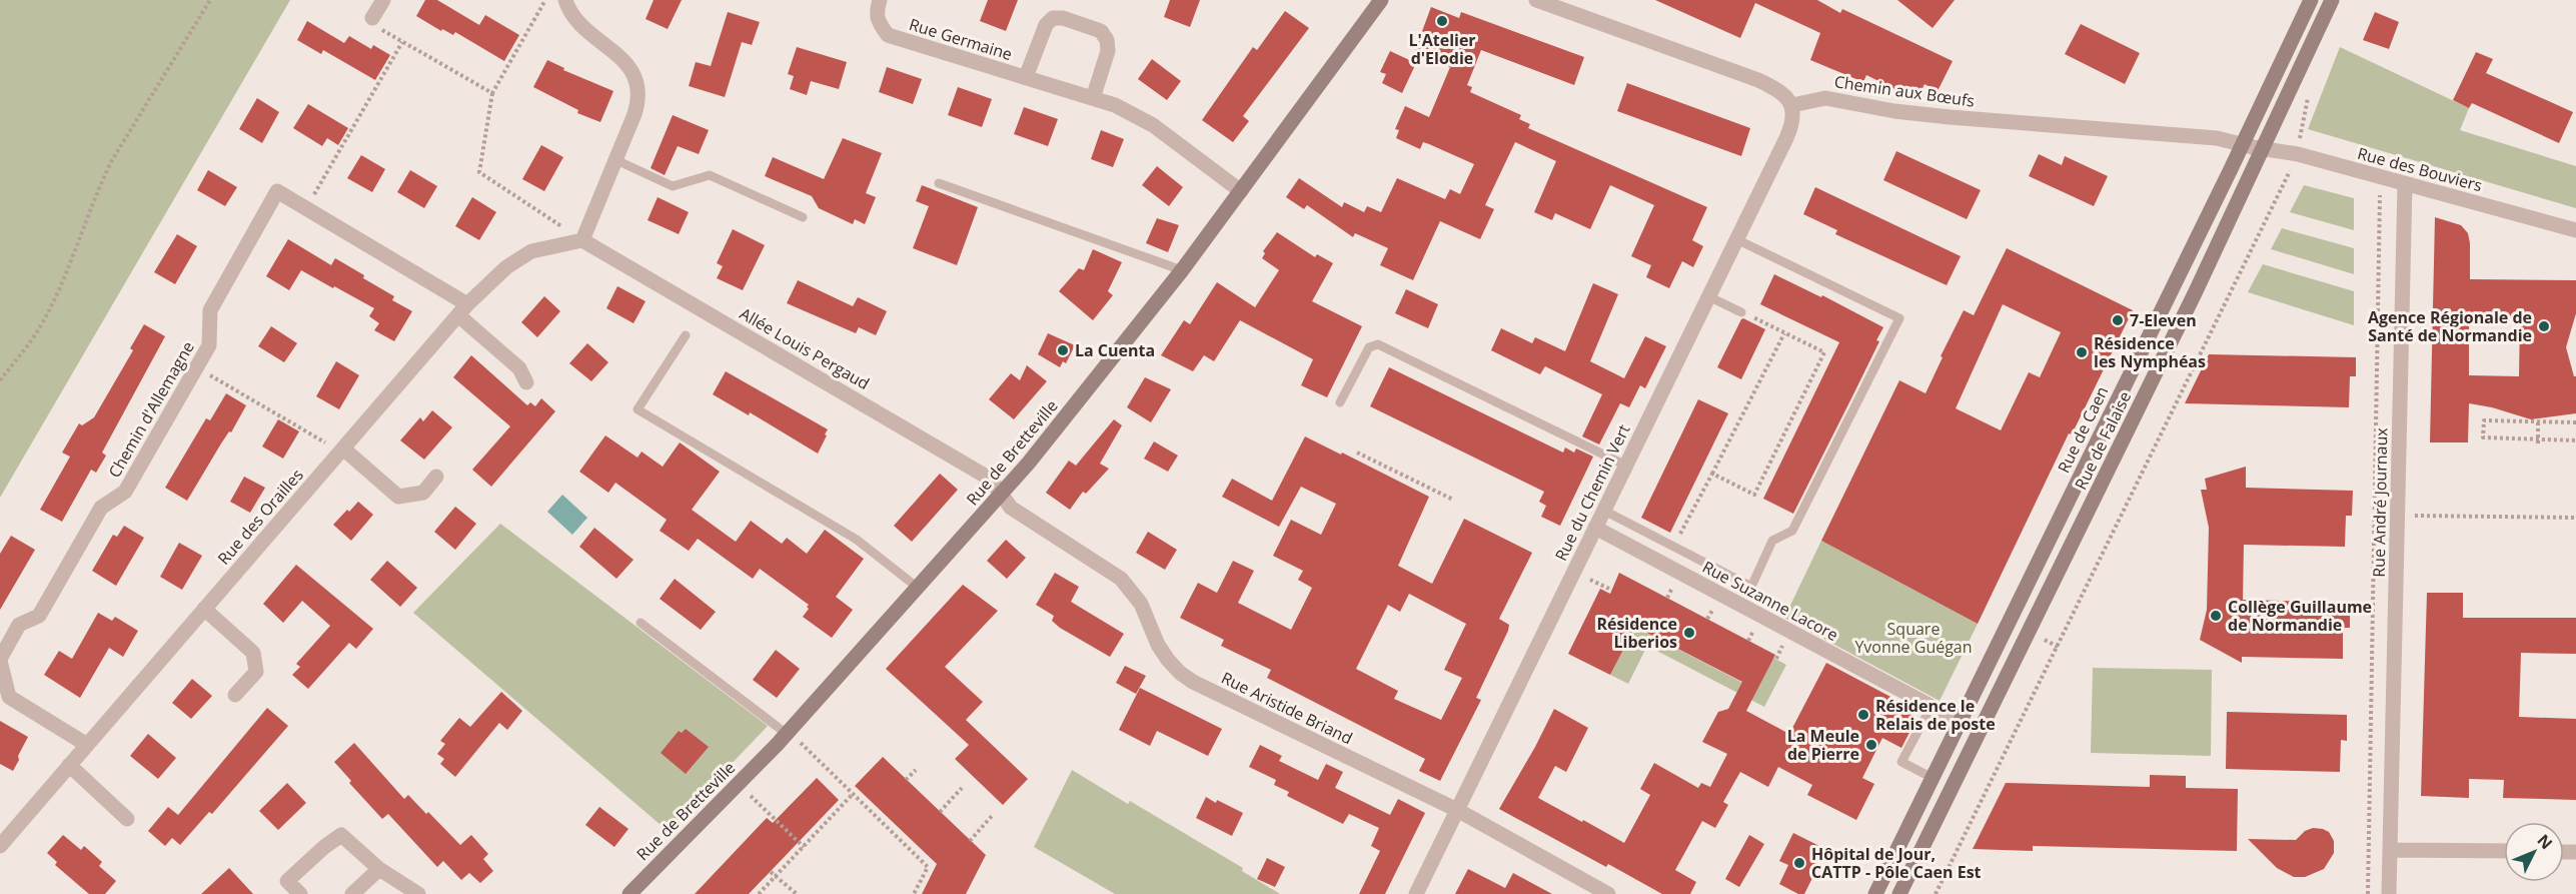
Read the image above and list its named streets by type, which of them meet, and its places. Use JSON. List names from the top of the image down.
{
  "streets": {
    "main road": ["Rue de Caen", "Rue de Falaise", "Rue de Bretteville"],
    "street": [
      "Rue Germaine",
      "Chemin aux Bœufs",
      "Rue des Bouviers",
      "Allée Louis Pergaud",
      "Chemin d'Allemagne",
      "Rue du Chemin Vert",
      "Rue André Journaux",
      "Rue des Orailles",
      "Rue Suzanne Lacore",
      "Rue Aristide Briand"
    ]
  },
  "crossings": [
    ["Rue Germaine", "Rue de Bretteville"],
    ["Chemin aux Bœufs", "Rue des Bouviers"],
    ["Chemin aux Bœufs", "Rue de Caen"],
    ["Chemin aux Bœufs", "Rue de Falaise"],
    ["Chemin aux Bœufs", "Rue du Chemin Vert"],
    ["Rue des Bouviers", "Rue de Caen"],
    ["Rue des Bouviers", "Rue de Falaise"],
    ["Rue des Bouviers", "Rue André Journaux"],
    ["Allée Louis Pergaud", "Rue de Bretteville"],
    ["Allée Louis Pergaud", "Rue des Orailles"],
    ["Allée Louis Pergaud", "Rue Aristide Briand"],
    ["Chemin d'Allemagne", "Rue des Orailles"],
    ["Rue de Caen", "Rue de Falaise"],
    ["Rue de Caen", "Rue Suzanne Lacore"],
    ["Rue de Bretteville", "Rue Aristide Briand"],
    ["Rue du Chemin Vert", "Rue Suzanne Lacore"],
    ["Rue du Chemin Vert", "Rue Aristide Briand"]
  ],
  "parks": ["Square Yvonne Guégan"],
  "places": [
    "L'Atelier d'Elodie",
    "7-Eleven",
    "Agence Régionale de Santé de Normandie",
    "La Cuenta",
    "Résidence les Nymphéas",
    "Collège Guillaume de Normandie",
    "Résidence Liberios",
    "Résidence le Relais de poste",
    "La Meule de Pierre",
    "Hôpital de Jour, CATTP - Pôle Caen Est"
  ],
  "north": "top right"
}
